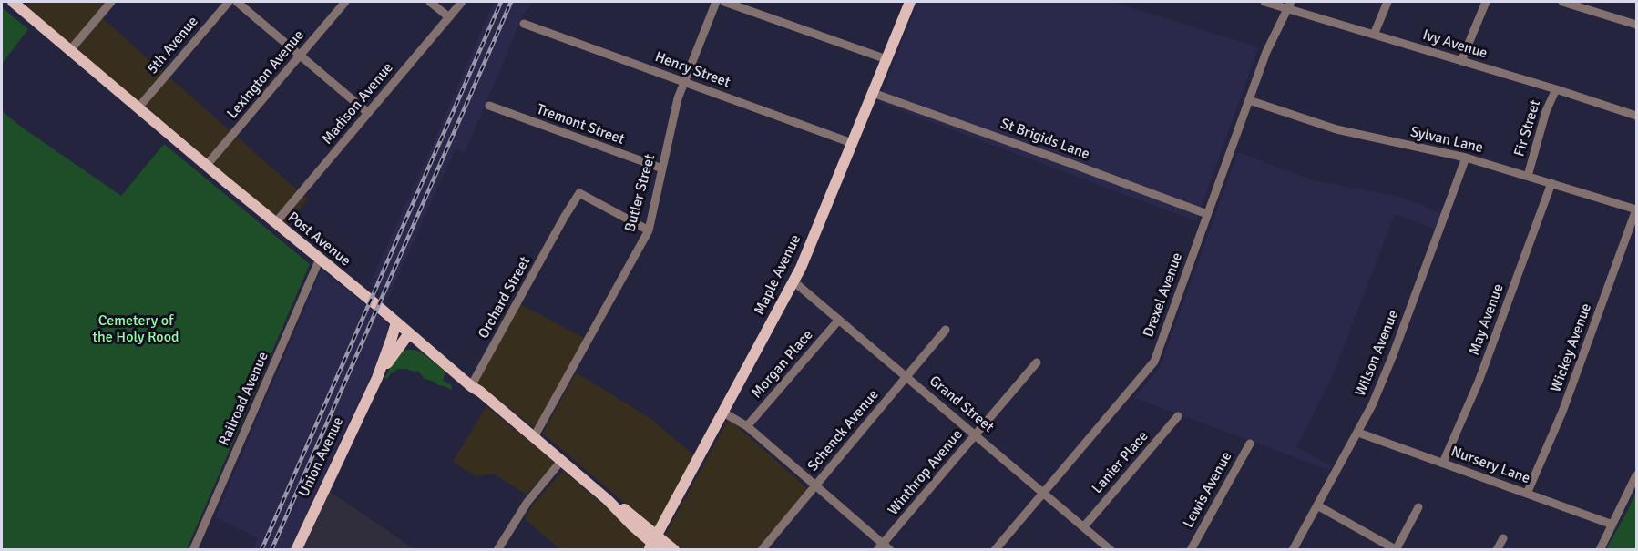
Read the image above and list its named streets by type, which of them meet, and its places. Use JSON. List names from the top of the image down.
{
  "streets": {
    "main road": ["Post Avenue", "Maple Avenue", "Union Avenue"],
    "street": [
      "Ivy Avenue",
      "5th Avenue",
      "Henry Street",
      "Lexington Avenue",
      "Madison Avenue",
      "Tremont Street",
      "Fir Street",
      "St Brigids Lane",
      "Sylvan Lane",
      "Butler Street",
      "Drexel Avenue",
      "Orchard Street",
      "May Avenue",
      "Wickey Avenue",
      "Wilson Avenue",
      "Morgan Place",
      "Railroad Avenue",
      "Grand Street",
      "Schenck Avenue",
      "Lanier Place",
      "Nursery Lane",
      "Winthrop Avenue",
      "Lewis Avenue"
    ]
  },
  "crossings": [
    ["Ivy Avenue", "Fir Street"],
    ["Ivy Avenue", "Drexel Avenue"],
    ["5th Avenue", "Post Avenue"],
    ["Henry Street", "Butler Street"],
    ["Henry Street", "Maple Avenue"],
    ["Lexington Avenue", "Post Avenue"],
    ["Madison Avenue", "Post Avenue"],
    ["Tremont Street", "Butler Street"],
    ["Fir Street", "Sylvan Lane"],
    ["St Brigids Lane", "Maple Avenue"],
    ["St Brigids Lane", "Drexel Avenue"],
    ["Sylvan Lane", "Drexel Avenue"],
    ["Sylvan Lane", "May Avenue"],
    ["Sylvan Lane", "Wickey Avenue"],
    ["Sylvan Lane", "Wilson Avenue"],
    ["Butler Street", "Post Avenue"],
    ["Butler Street", "Orchard Street"],
    ["Post Avenue", "Maple Avenue"],
    ["Post Avenue", "Orchard Street"],
    ["Post Avenue", "Railroad Avenue"],
    ["Post Avenue", "Union Avenue"],
    ["Maple Avenue", "Grand Street"],
    ["Drexel Avenue", "Grand Street"],
    ["May Avenue", "Nursery Lane"],
    ["Wickey Avenue", "Nursery Lane"],
    ["Wilson Avenue", "Nursery Lane"],
    ["Morgan Place", "Grand Street"],
    ["Grand Street", "Schenck Avenue"],
    ["Grand Street", "Lanier Place"],
    ["Grand Street", "Winthrop Avenue"]
  ],
  "parks": ["Cemetery of the Holy Rood"]
}
